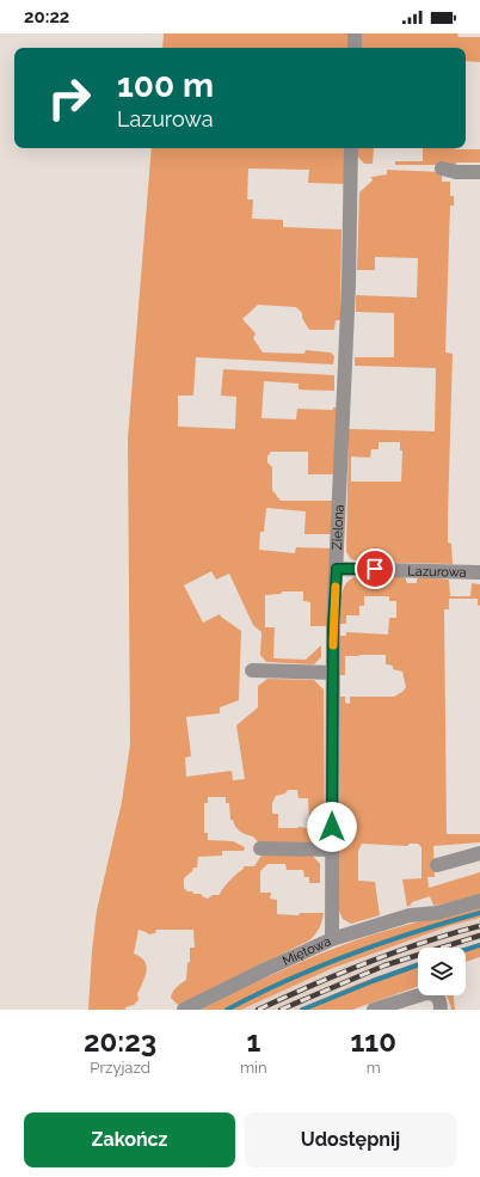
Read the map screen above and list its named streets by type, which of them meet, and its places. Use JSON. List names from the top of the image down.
{
  "streets": {
    "street": ["Zielona", "Lazurowa", "Miętowa"]
  },
  "crossings": [
    ["Zielona", "Lazurowa"],
    ["Zielona", "Miętowa"]
  ],
  "page": {
    "status": "20:22",
    "turn": ["100 m", "Lazurowa"],
    "eta": [
      "20:23",
      "Przyjazd",
      "1",
      "min",
      "110",
      "m"
    ],
    "buttons": ["Zakończ", "Udostępnij"]
  }
}
